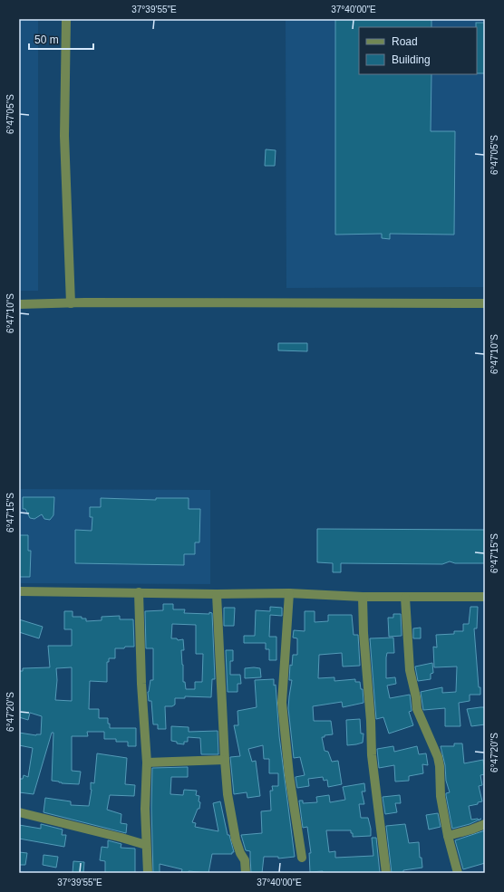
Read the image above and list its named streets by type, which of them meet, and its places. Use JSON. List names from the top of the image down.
{
  "legend": ["Road", "Building"],
  "scale_bar": "50 m",
  "coordinates": [
    "37°39'55\"E",
    "37°40'00\"E",
    "6°47'05\"S",
    "6°47'10\"S",
    "6°47'15\"S",
    "6°47'20\"S"
  ]
}
